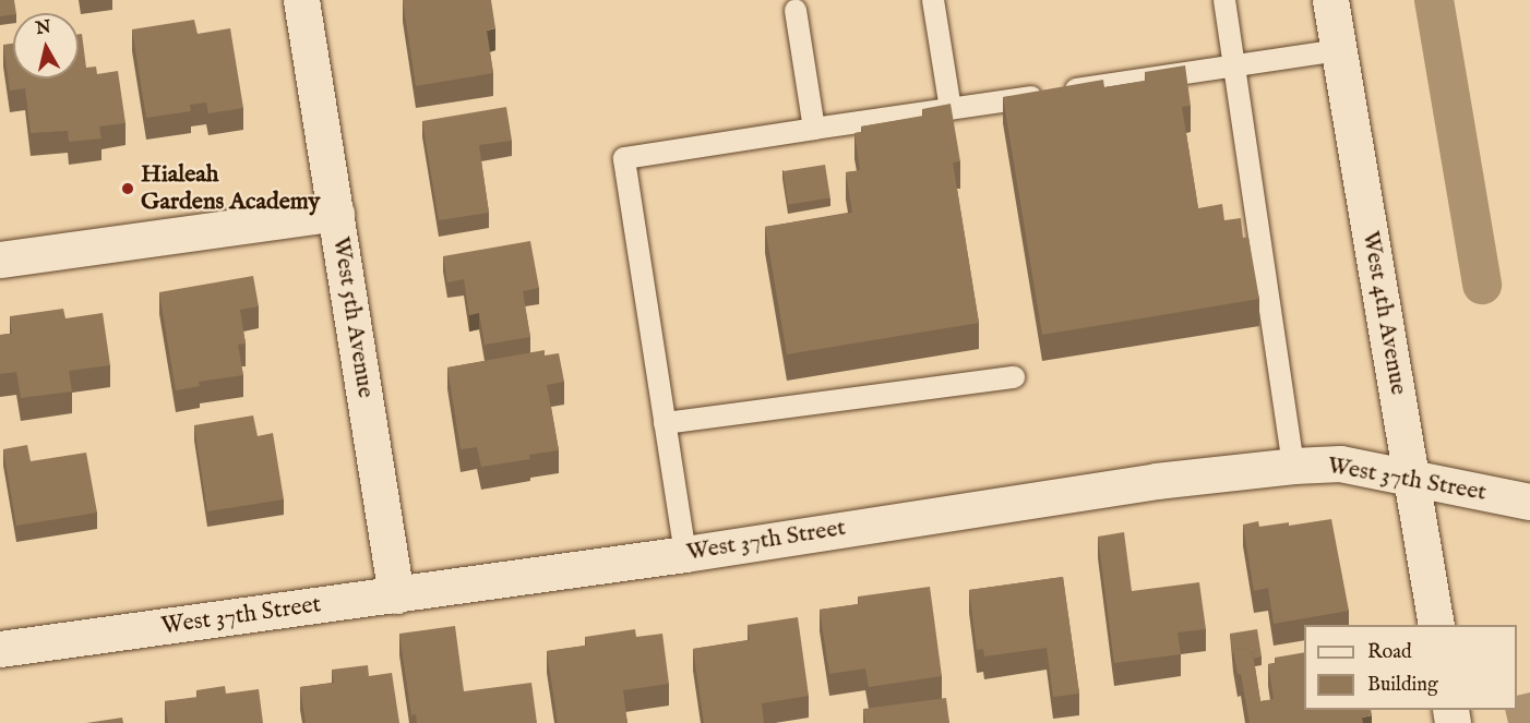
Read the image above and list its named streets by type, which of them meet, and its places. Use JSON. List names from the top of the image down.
{
  "streets": {
    "street": ["West 4th Avenue", "West 5th Avenue", "West 37th Street"]
  },
  "crossings": [
    ["West 4th Avenue", "West 37th Street"],
    ["West 5th Avenue", "West 37th Street"]
  ],
  "places": ["Hialeah Gardens Academy"],
  "legend": ["Road", "Building"],
  "north": "top"
}
